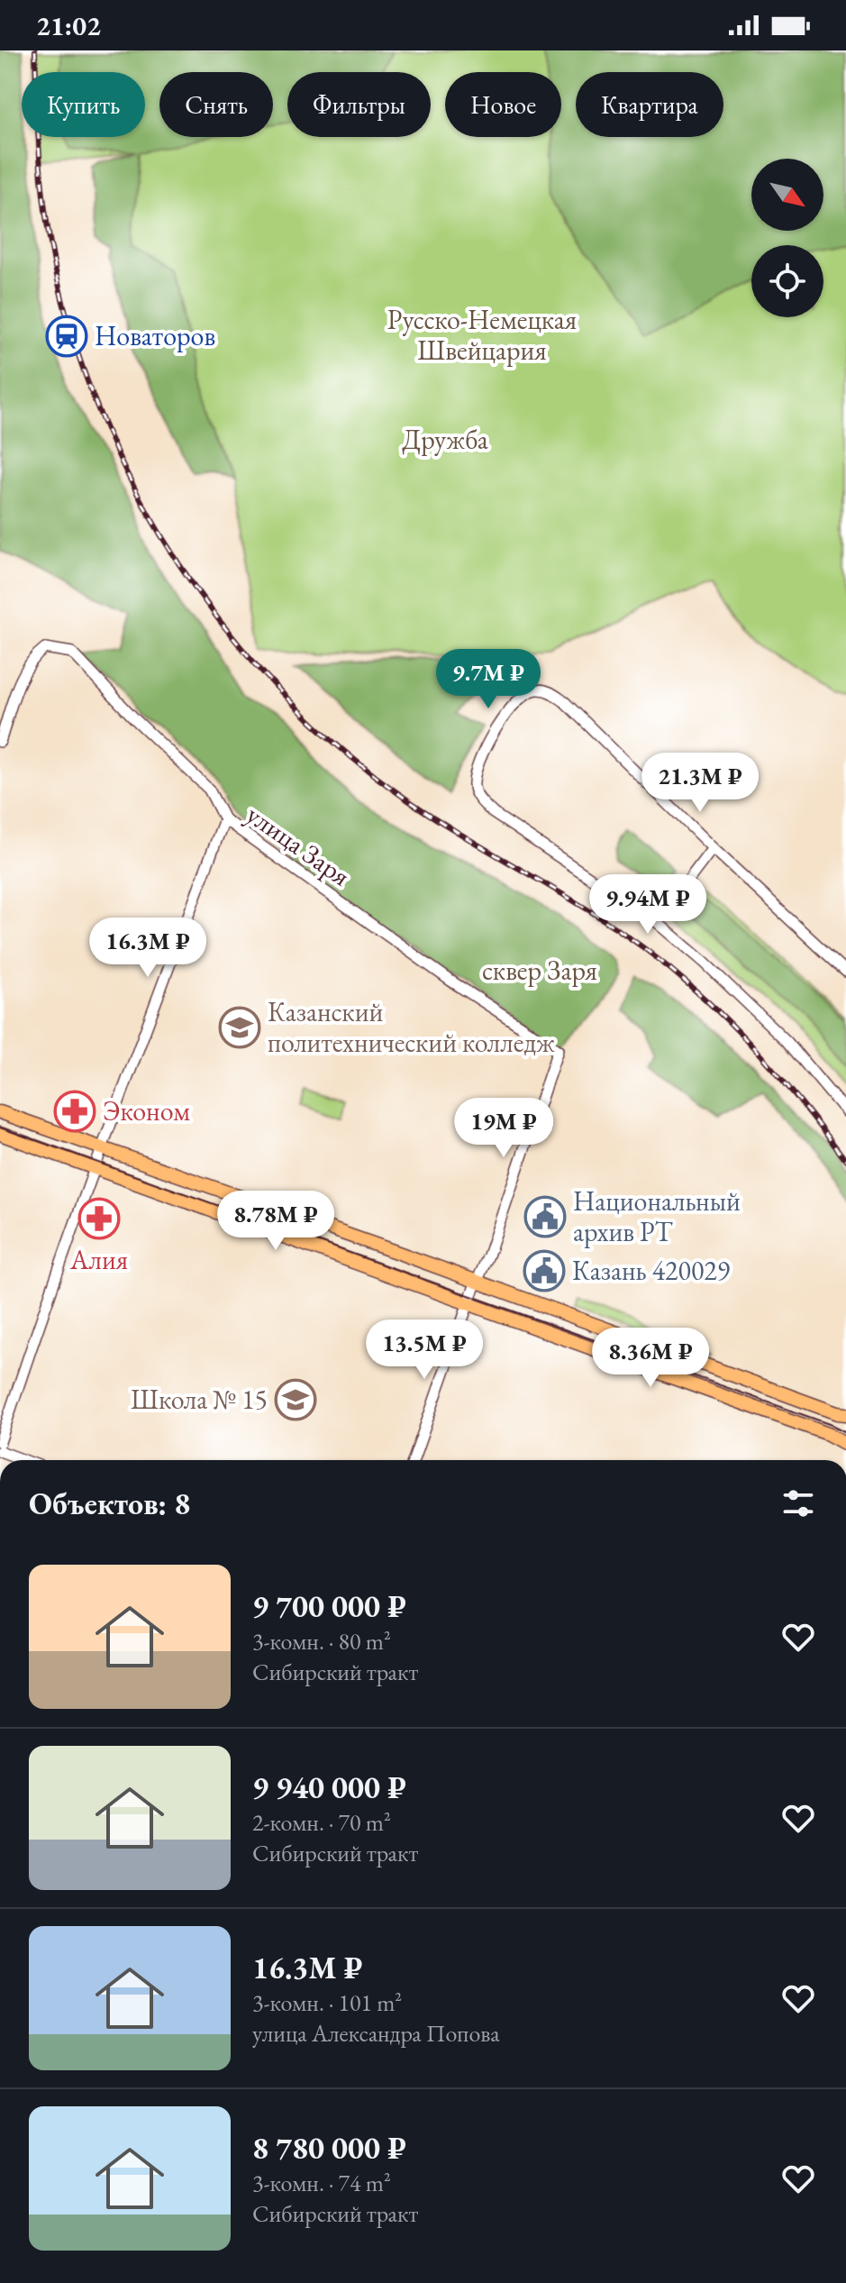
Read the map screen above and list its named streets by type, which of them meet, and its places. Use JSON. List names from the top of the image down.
{
  "streets": {
    "street": ["улица Заря"]
  },
  "parks": ["Русско-Немецкая Швейцария", "Дружба", "сквер Заря"],
  "places": {
    "station": ["Новаторов"],
    "school or university": ["Казанский политехнический колледж", "Школа № 15"],
    "pharmacy": ["Эконом", "Алия"],
    "public building": ["Национальный архив РТ", "Казань 420029"]
  },
  "north": "bottom right",
  "page": {
    "status": "21:02",
    "chip": [
      "Купить",
      "Снять",
      "Фильтры",
      "Новое",
      "Квартира"
    ],
    "price": [
      "9.7M ₽",
      "21.3M ₽",
      "9.94M ₽",
      "16.3M ₽",
      "19M ₽",
      "8.78M ₽",
      "13.5M ₽",
      "8.36M ₽"
    ],
    "heading": "Объектов: 8",
    "list": [
      {
        "name": "9 700 000 ₽",
        "note": "3-комн. · 80 m² · Сибирский тракт"
      },
      {
        "name": "9 940 000 ₽",
        "note": "2-комн. · 70 m² · Сибирский тракт"
      },
      {
        "name": "16.3M ₽",
        "note": "3-комн. · 101 m² · улица Александра Попова"
      },
      {
        "name": "8 780 000 ₽",
        "note": "3-комн. · 74 m² · Сибирский тракт"
      }
    ]
  }
}
